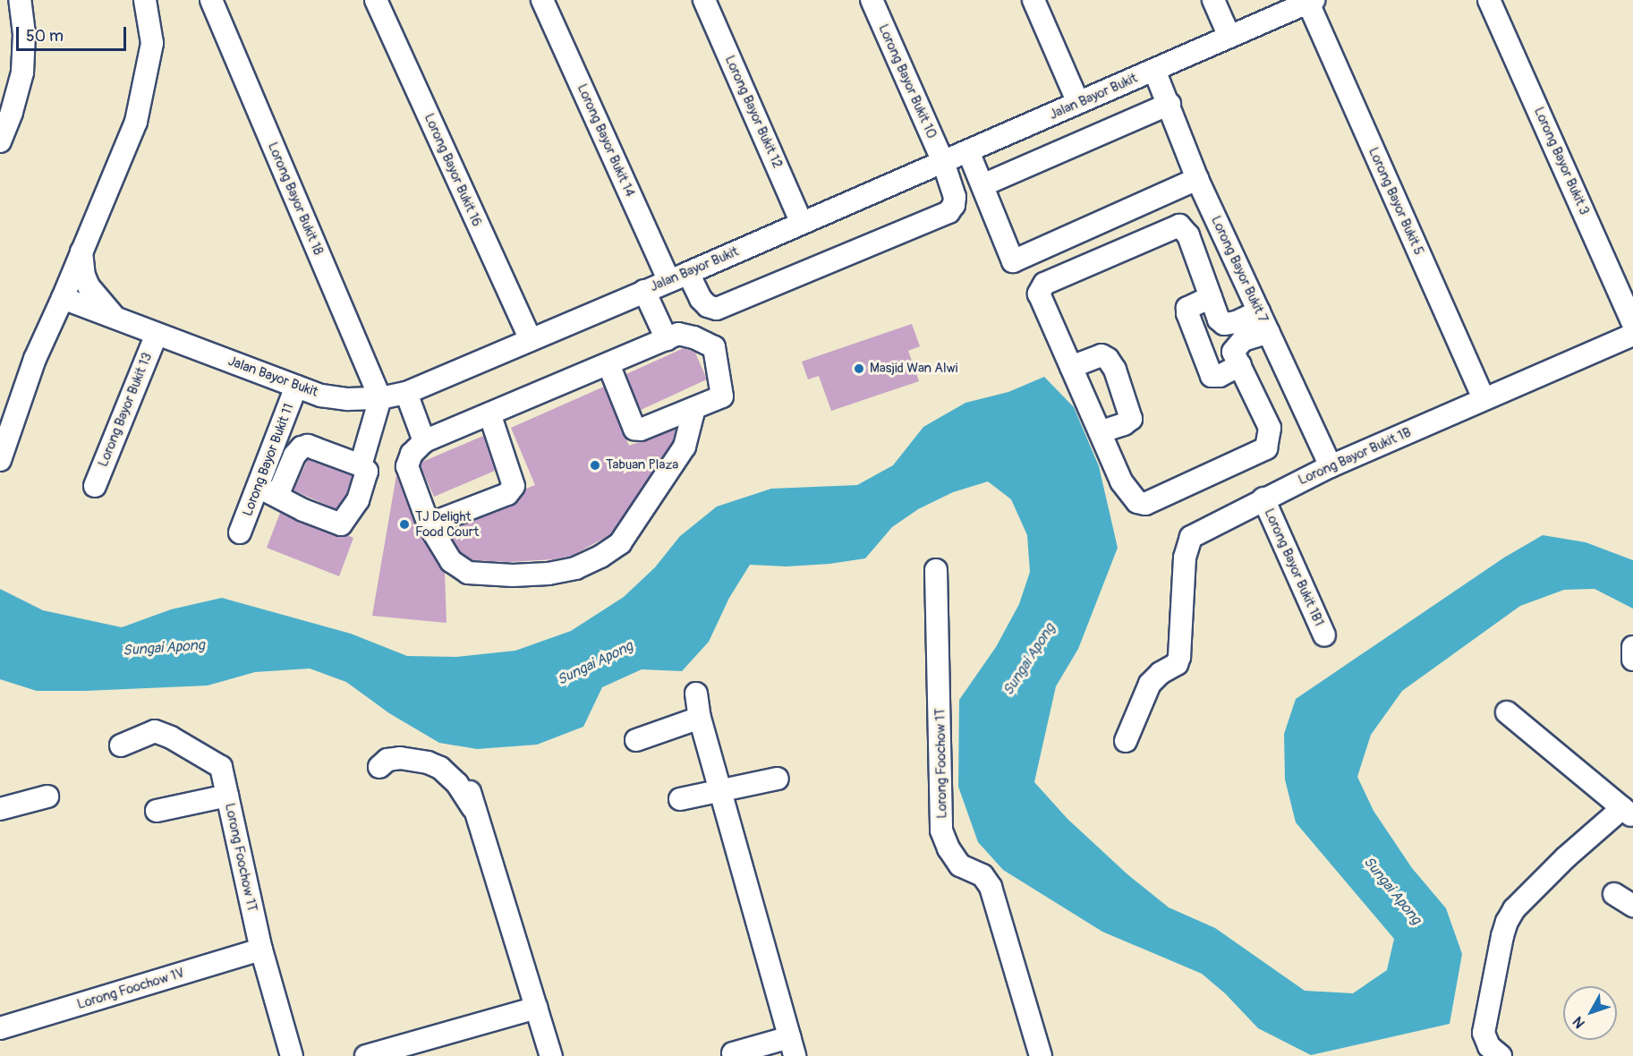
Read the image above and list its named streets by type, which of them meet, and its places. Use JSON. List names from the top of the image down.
{
  "streets": {
    "street": [
      "Lorong Bayor Bukit 10",
      "Jalan Bayor Bukit",
      "Lorong Bayor Bukit 12",
      "Lorong Bayor Bukit 14",
      "Lorong Bayor Bukit 3",
      "Lorong Bayor Bukit 16",
      "Lorong Bayor Bukit 18",
      "Lorong Bayor Bukit 5",
      "Lorong Bayor Bukit 7",
      "Lorong Bayor Bukit 13",
      "Lorong Bayor Bukit 1B",
      "Lorong Bayor Bukit 11",
      "Lorong Bayor Bukit 1B1",
      "Lorong Foochow 1T",
      "Lorong Foochow 1V"
    ]
  },
  "crossings": [
    ["Lorong Bayor Bukit 10", "Jalan Bayor Bukit"],
    ["Lorong Bayor Bukit 10", "Lorong Bayor Bukit 14"],
    ["Jalan Bayor Bukit", "Lorong Bayor Bukit 12"],
    ["Jalan Bayor Bukit", "Lorong Bayor Bukit 14"],
    ["Jalan Bayor Bukit", "Lorong Bayor Bukit 16"],
    ["Jalan Bayor Bukit", "Lorong Bayor Bukit 18"],
    ["Jalan Bayor Bukit", "Lorong Bayor Bukit 5"],
    ["Jalan Bayor Bukit", "Lorong Bayor Bukit 7"],
    ["Jalan Bayor Bukit", "Lorong Bayor Bukit 13"],
    ["Jalan Bayor Bukit", "Lorong Bayor Bukit 11"],
    ["Lorong Bayor Bukit 5", "Lorong Bayor Bukit 1B"],
    ["Lorong Bayor Bukit 7", "Lorong Bayor Bukit 1B"],
    ["Lorong Bayor Bukit 1B", "Lorong Bayor Bukit 1B1"],
    ["Lorong Foochow 1T", "Lorong Foochow 1V"]
  ],
  "water": ["Sungai Apong"],
  "places": ["Masjid Wan Alwi", "Tabuan Plaza", "TJ Delight Food Court"],
  "scale_bar": "50 m",
  "north": "bottom left"
}
